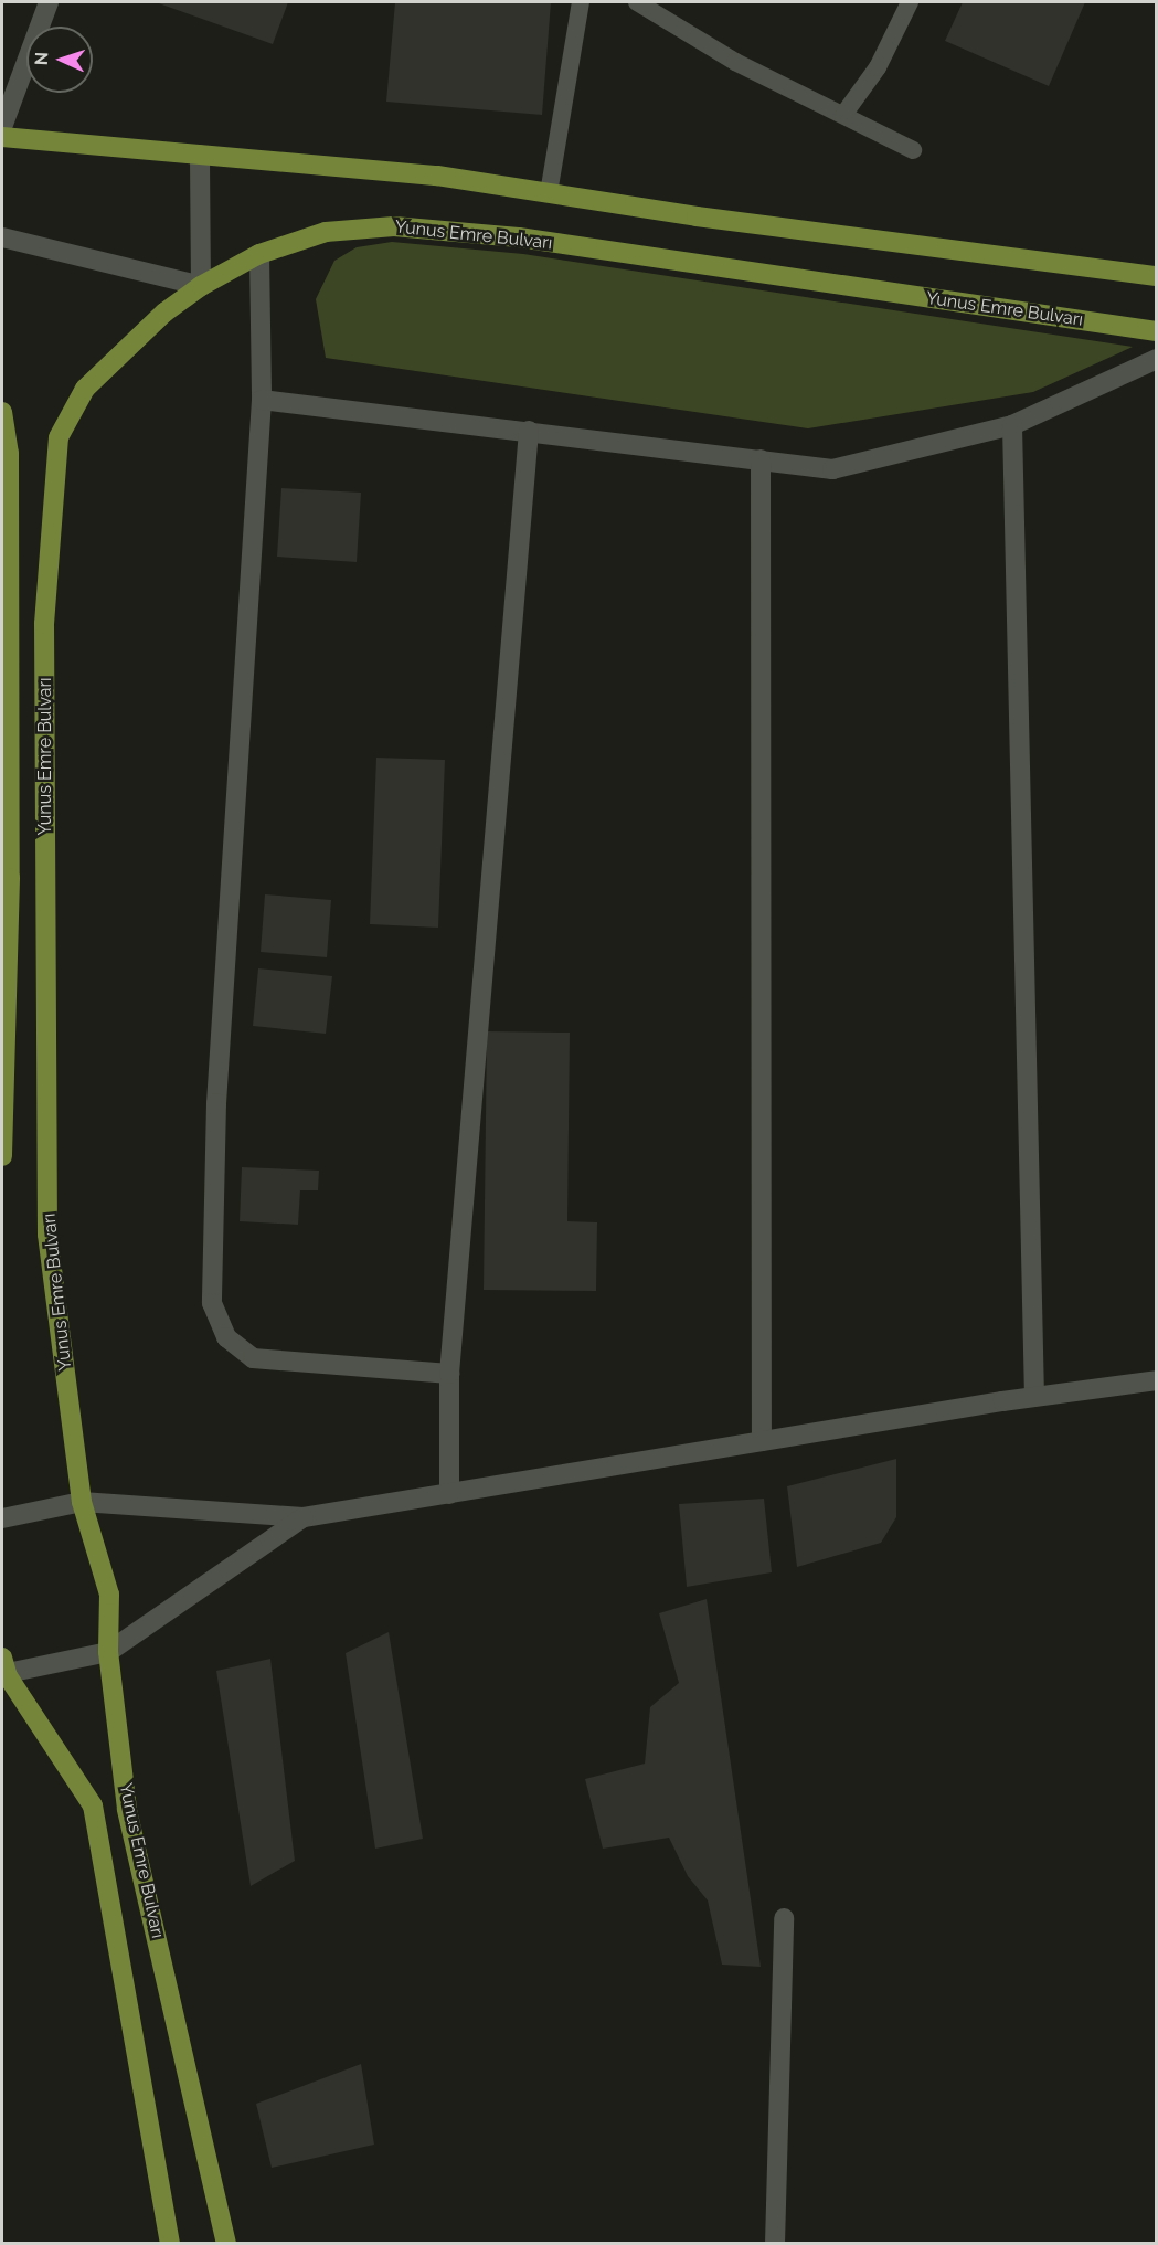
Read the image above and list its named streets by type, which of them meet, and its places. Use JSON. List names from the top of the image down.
{
  "streets": {
    "main road": ["Yunus Emre Bulvarı"]
  },
  "north": "left"
}
